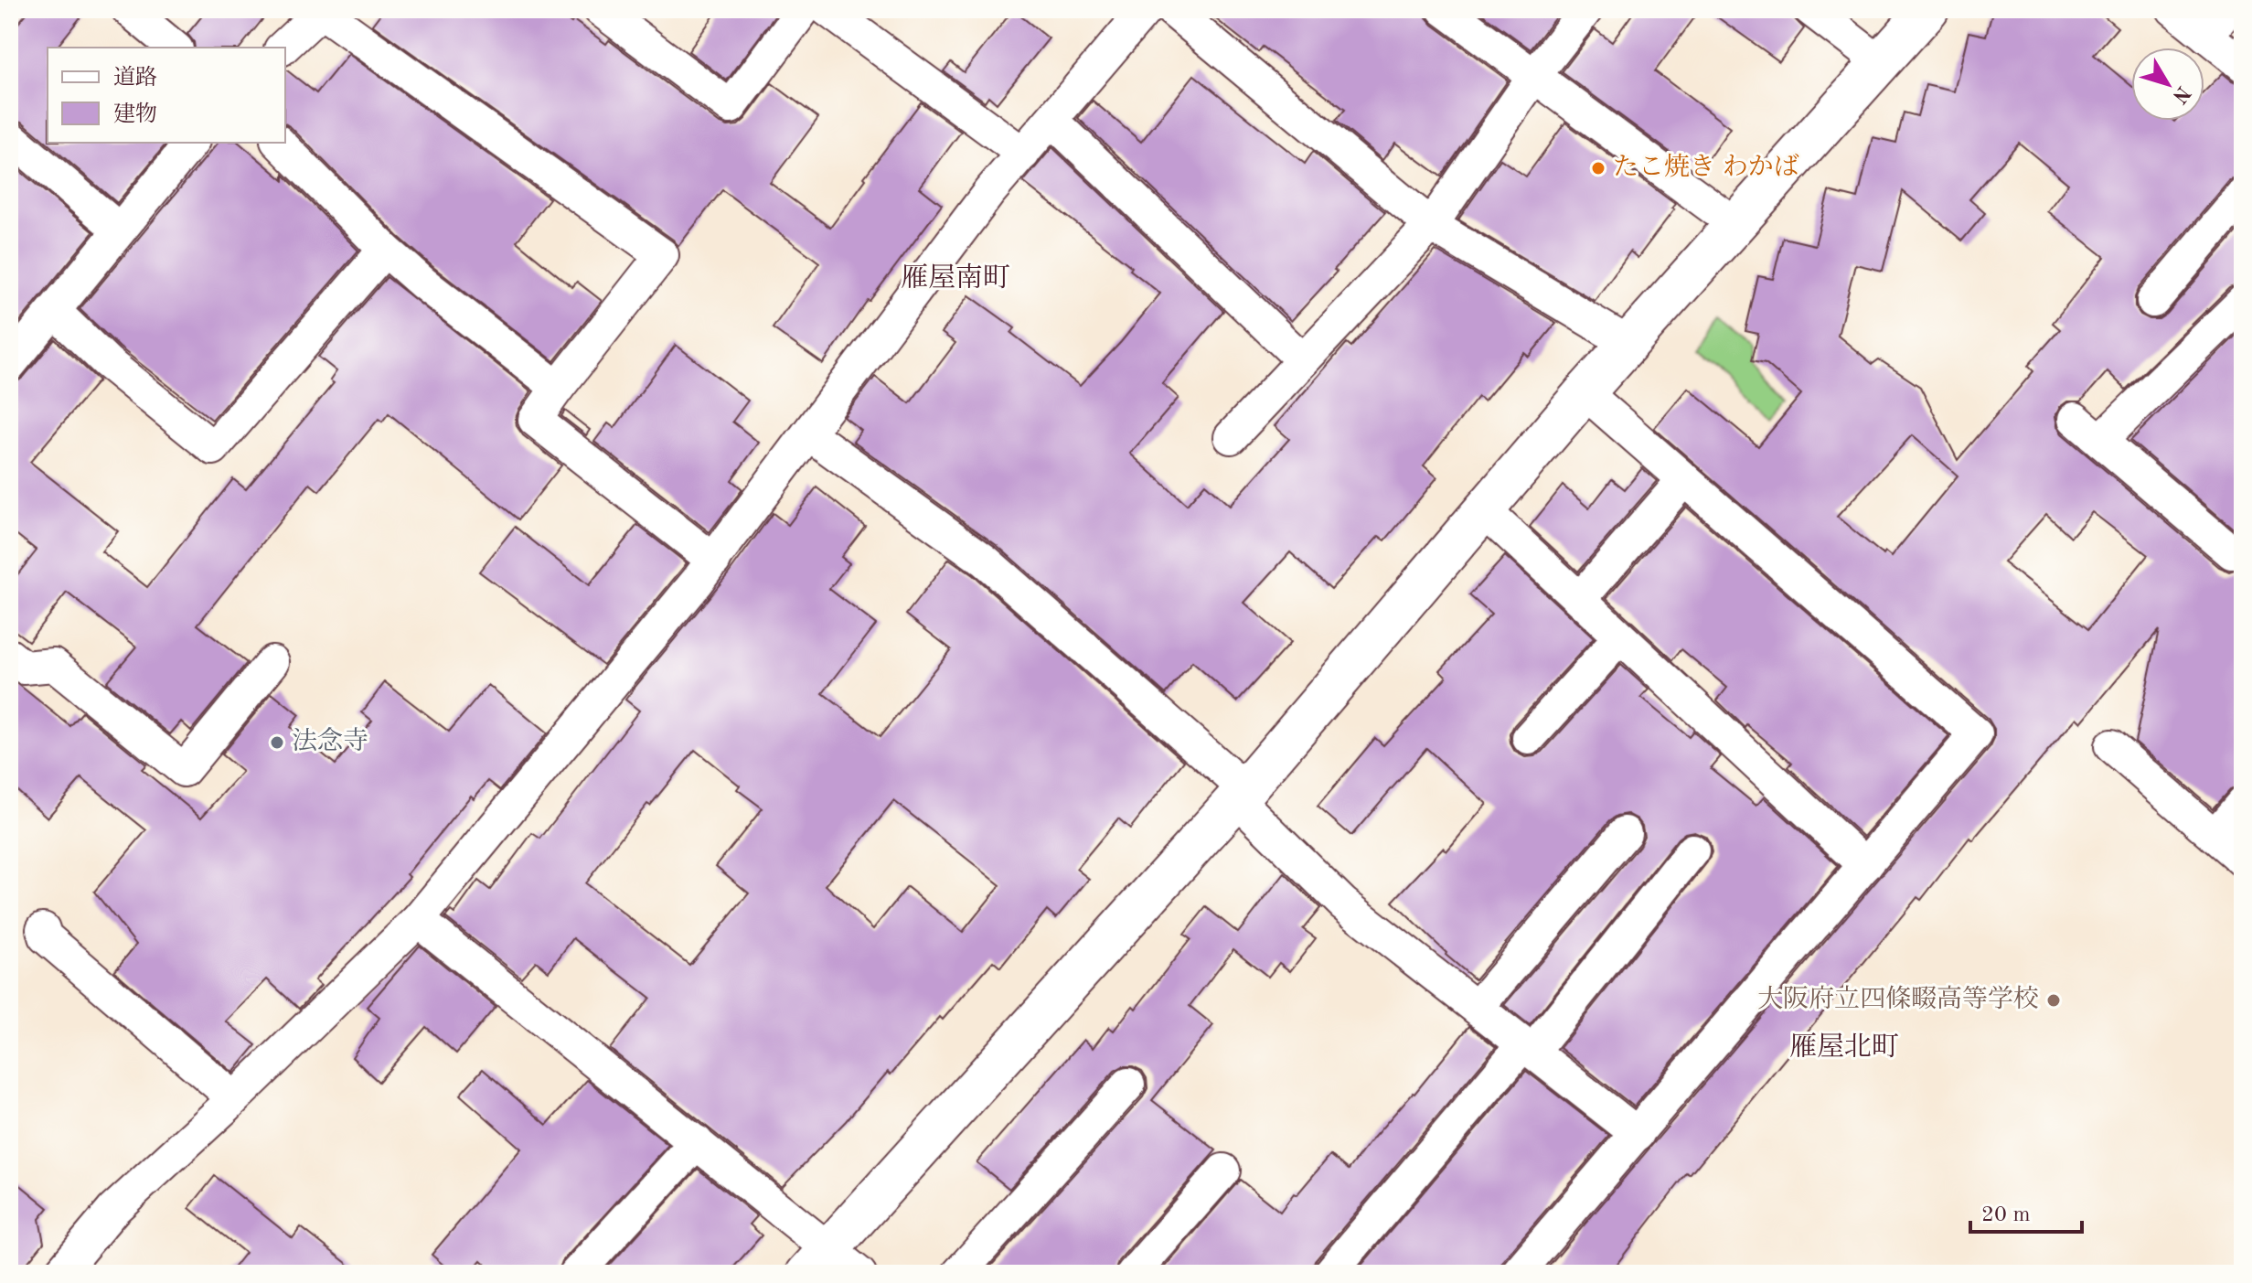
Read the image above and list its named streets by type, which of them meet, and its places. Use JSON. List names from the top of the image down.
{
  "districts": ["雁屋南町", "雁屋北町"],
  "places": ["たこ焼き わかば", "法念寺", "大阪府立四條畷高等学校"],
  "legend": ["道路", "建物"],
  "scale_bar": "20 m",
  "north": "bottom right"
}
